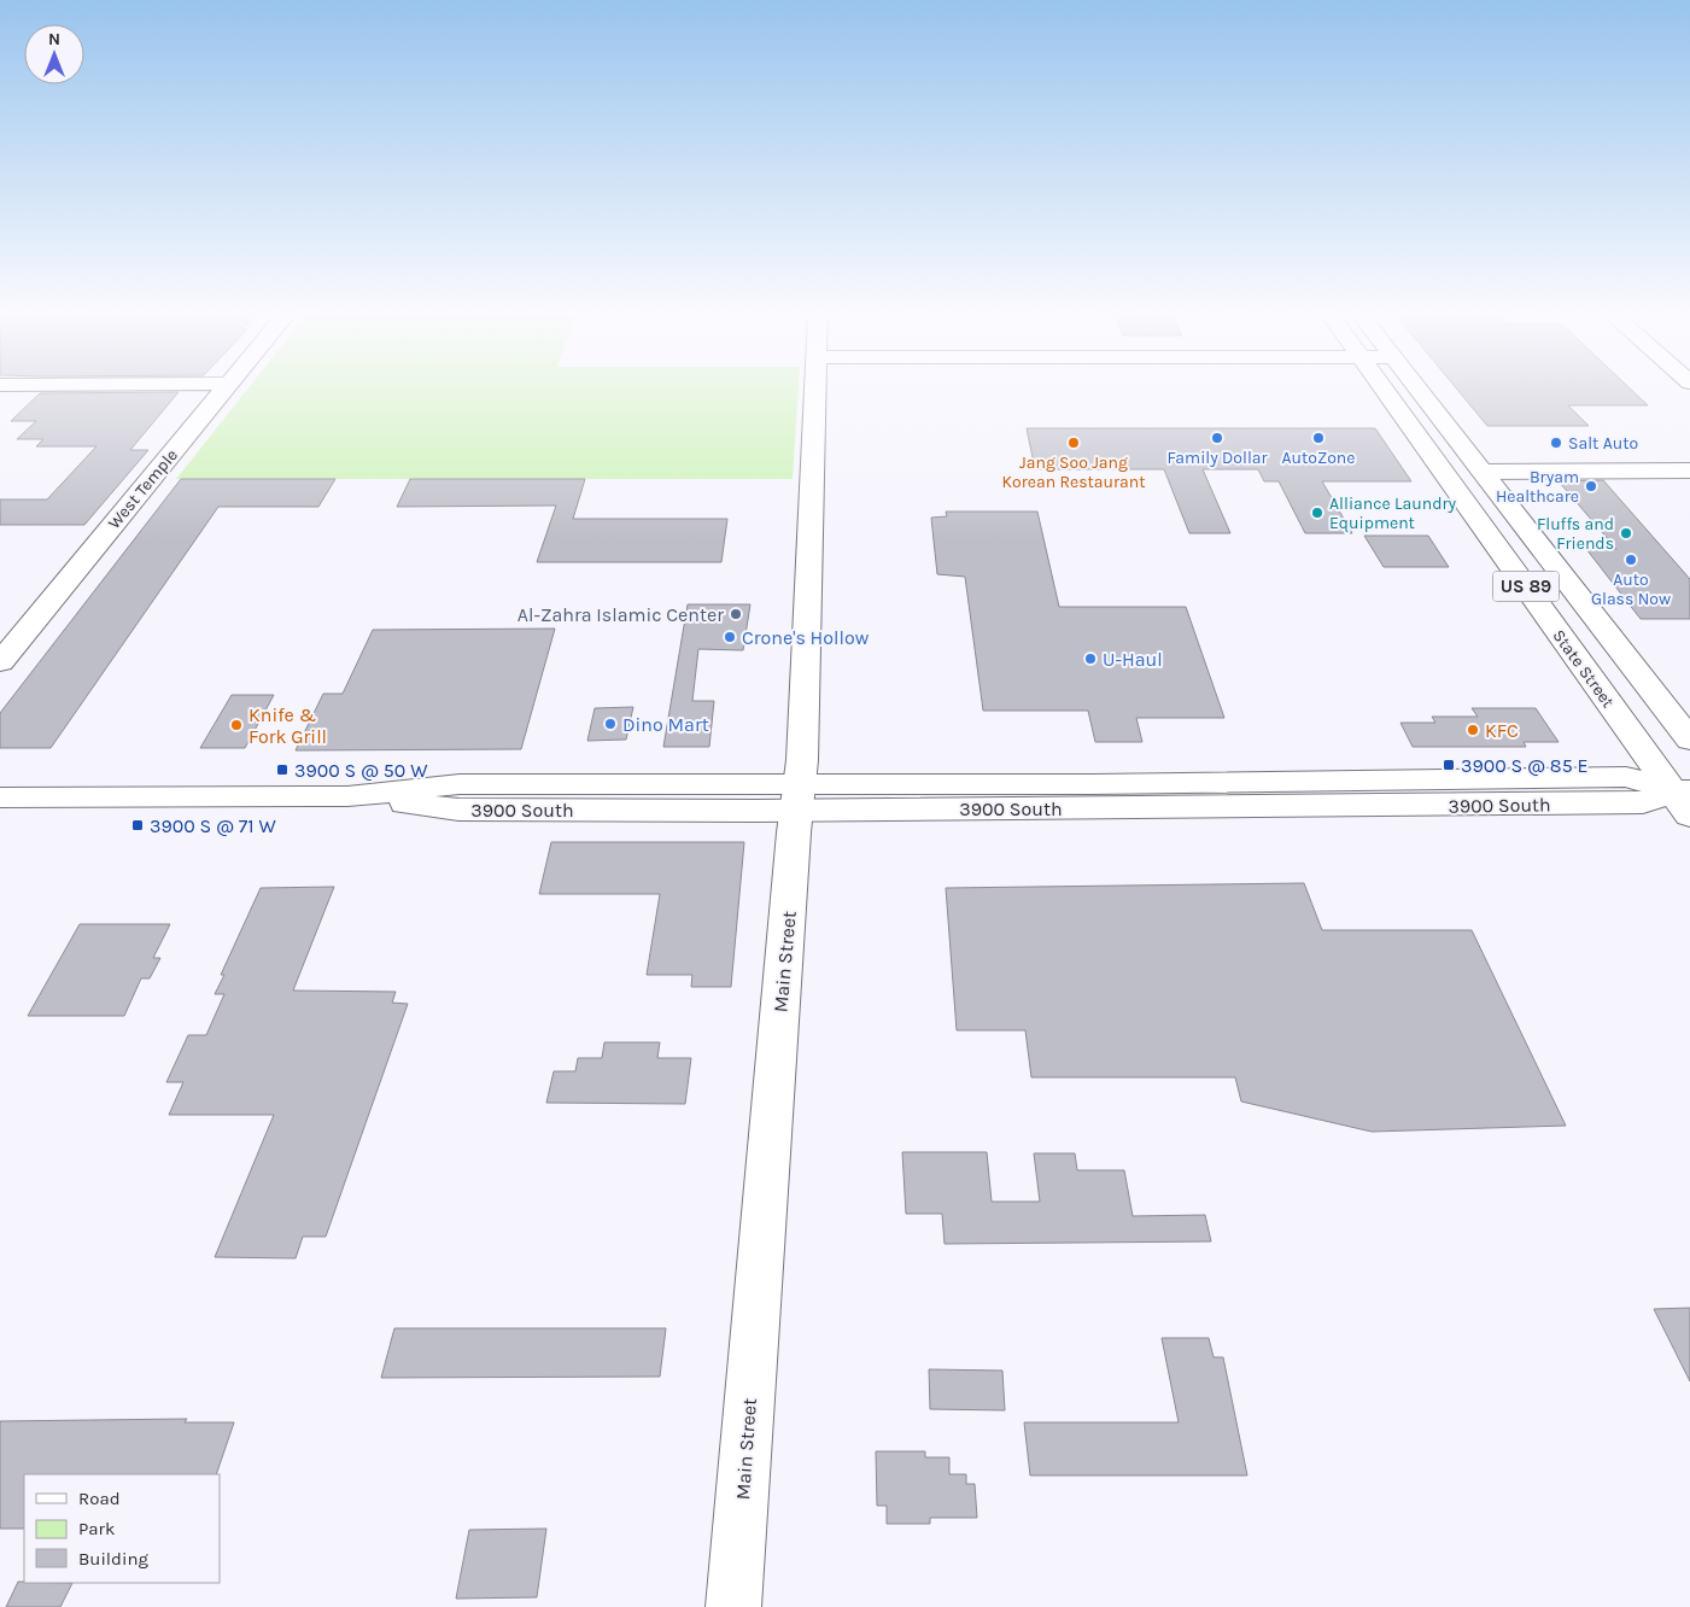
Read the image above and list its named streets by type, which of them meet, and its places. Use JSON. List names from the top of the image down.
{
  "streets": {
    "street": [
      "West Temple",
      "US 89",
      "State Street",
      "3900 South",
      "Main Street"
    ]
  },
  "crossings": [
    ["State Street", "3900 South"],
    ["3900 South", "Main Street"]
  ],
  "places": {
    "other": [
      "Family Dollar",
      "AutoZone",
      "Jang Soo Jang Korean Restaurant",
      "Salt Auto",
      "Bryam Healthcare",
      "Alliance Laundry Equipment",
      "Fluffs and Friends",
      "Auto Glass Now",
      "Al-Zahra Islamic Center",
      "Crone's Hollow",
      "U-Haul",
      "Dino Mart",
      "Knife & Fork Grill",
      "KFC"
    ],
    "transit": ["3900 S @ 85 E", "3900 S @ 50 W", "3900 S @ 71 W"]
  },
  "legend": ["Road", "Park", "Building"],
  "north": "top"
}
